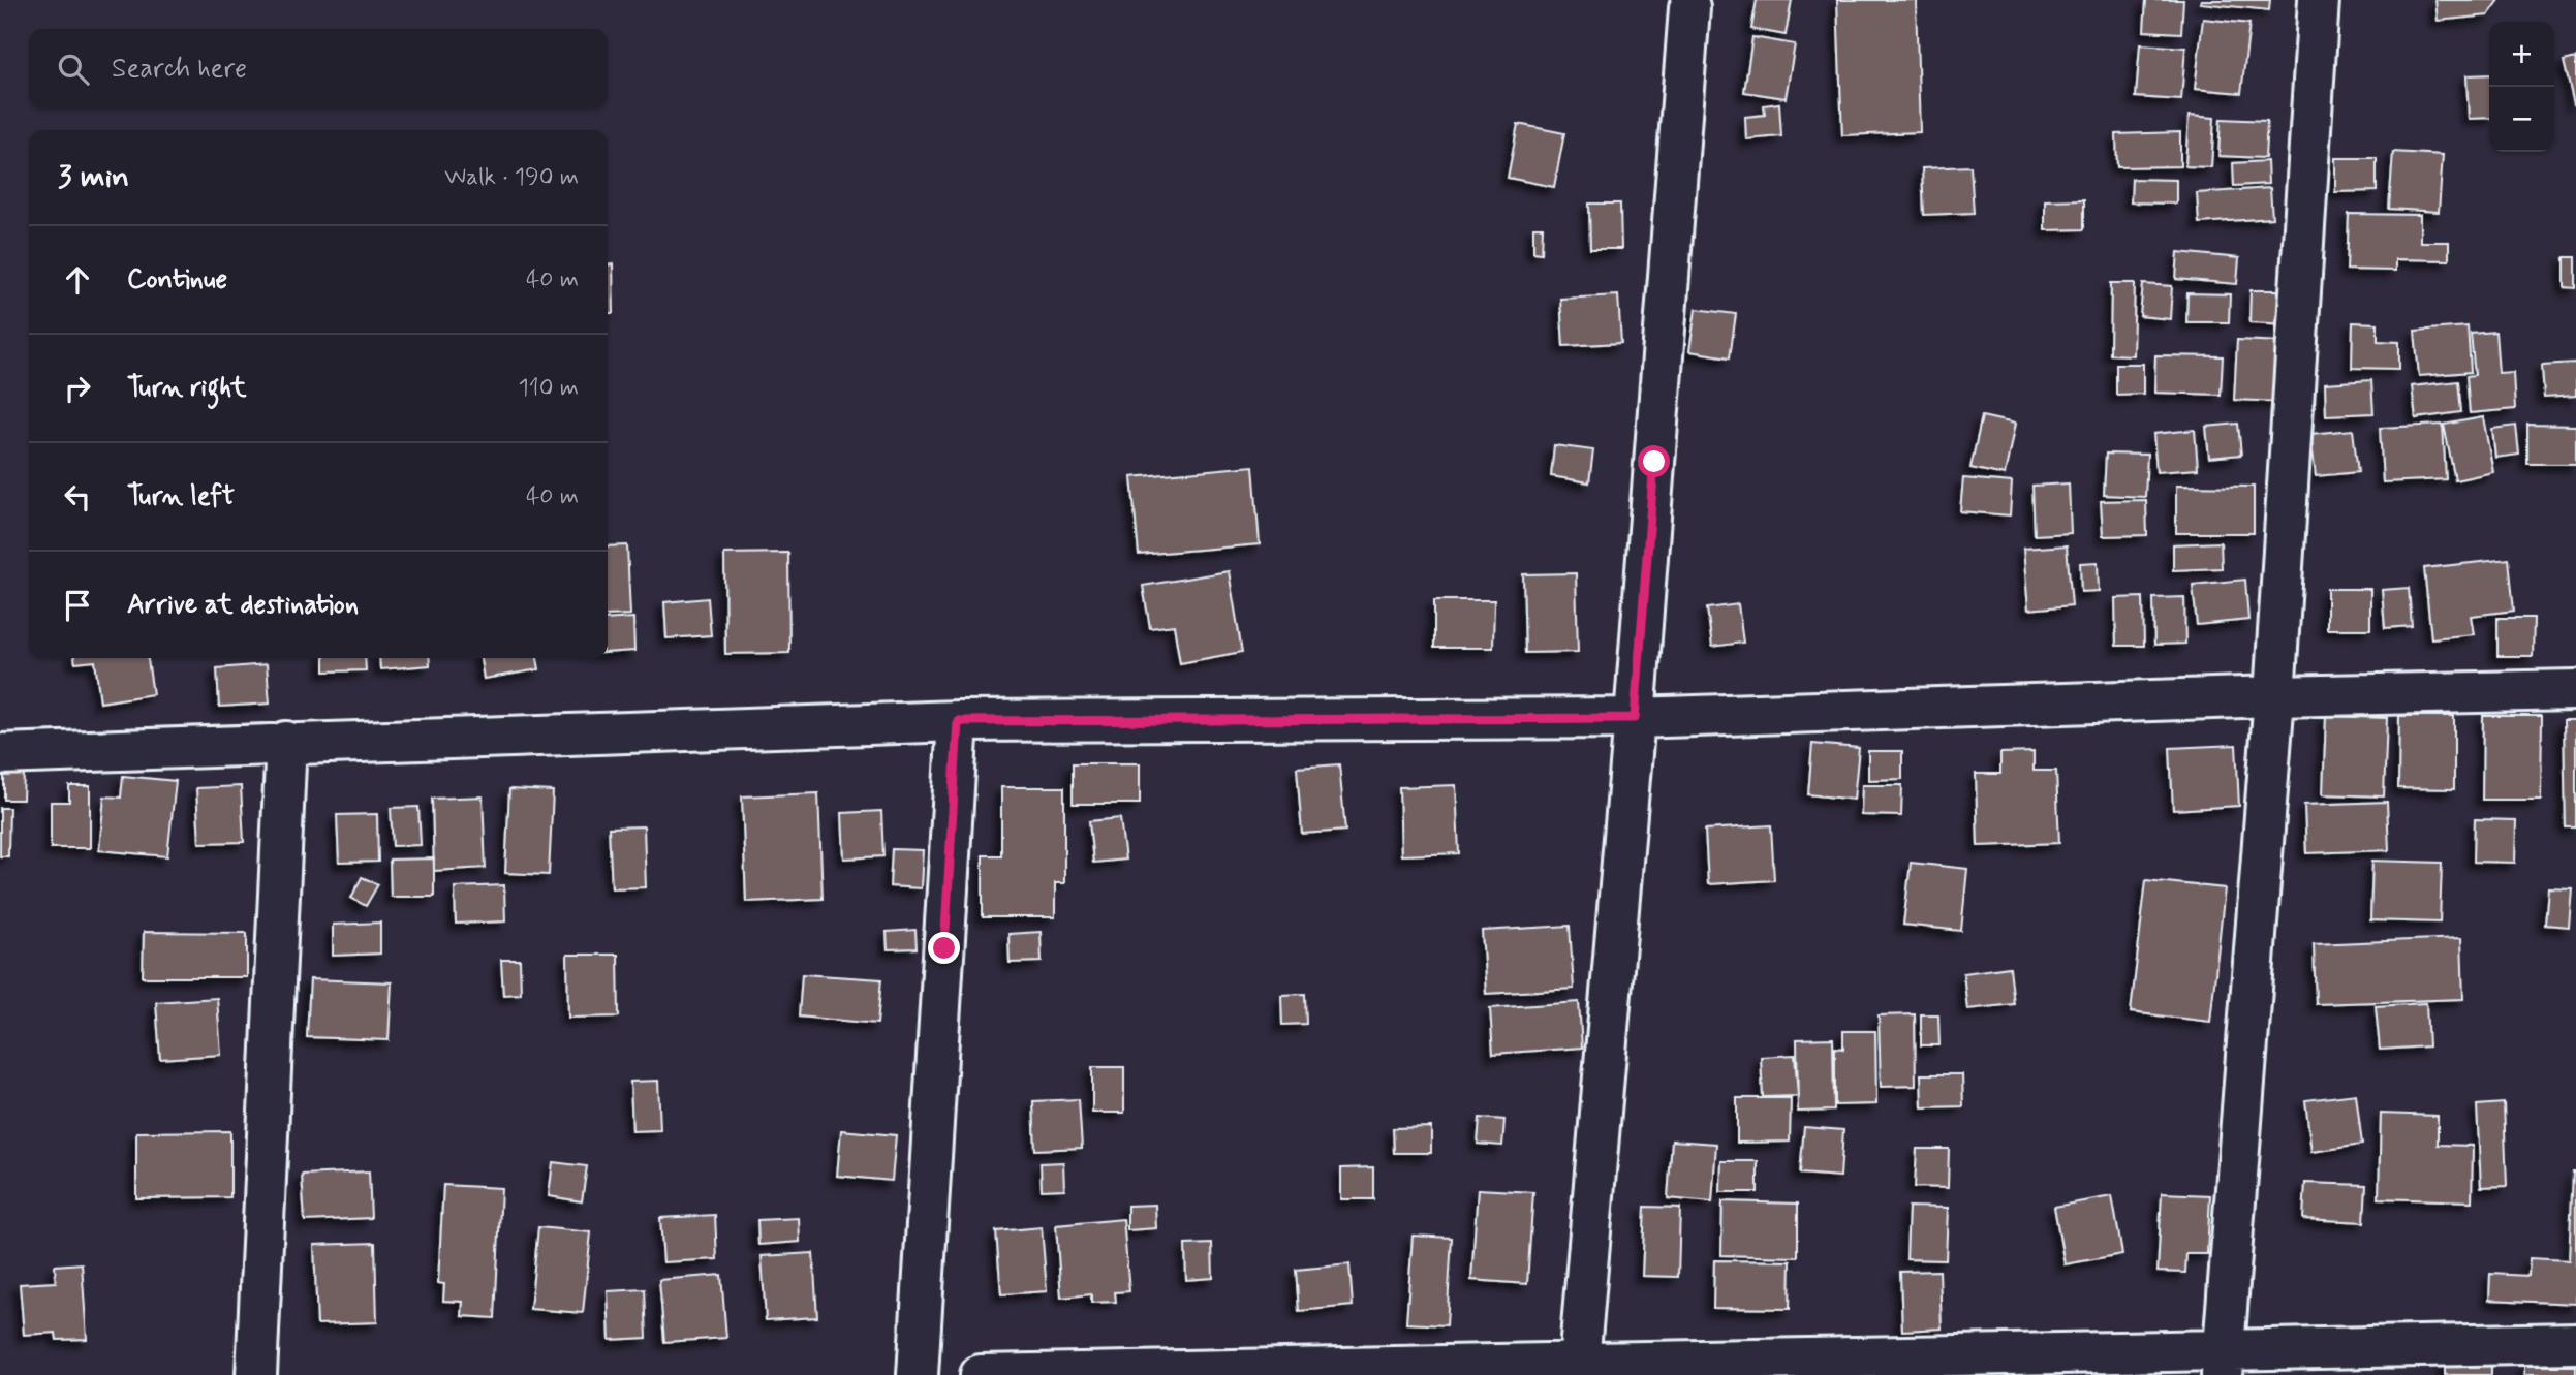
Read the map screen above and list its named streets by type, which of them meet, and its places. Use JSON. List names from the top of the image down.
{
  "page": {
    "map_buttons": ["+", "−"],
    "search": "Search here",
    "heading": ["3 min", "Walk · 190 m"],
    "list": [
      ["Continue", "40 m"],
      ["Turn right", "110 m"],
      ["Turn left", "40 m"],
      "Arrive at destination"
    ]
  }
}
